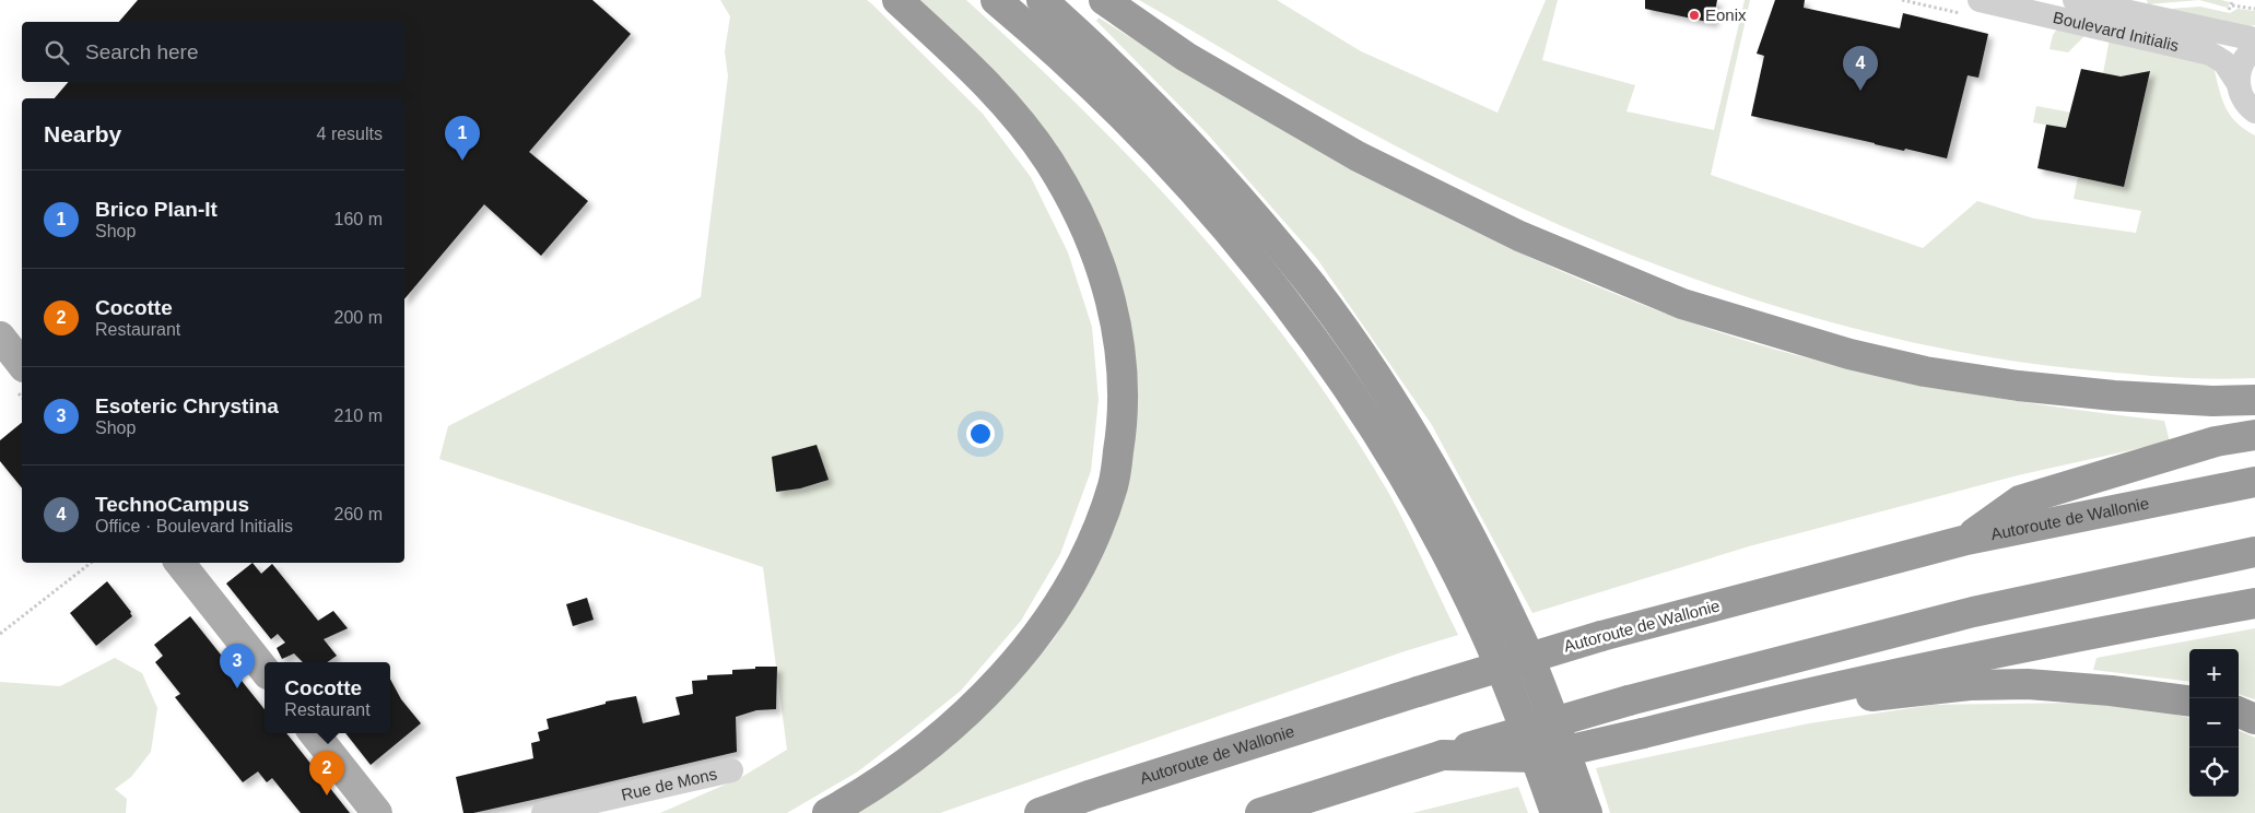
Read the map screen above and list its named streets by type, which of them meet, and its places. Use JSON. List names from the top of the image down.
{
  "streets": {
    "highway": ["Autoroute de Wallonie"],
    "street": ["Boulevard Initialis", "Rue de Mons"]
  },
  "places": ["Eonix"],
  "page": {
    "search": "Search here",
    "pins": [
      "4",
      "1",
      "3",
      "2"
    ],
    "heading": ["Nearby", "4 results"],
    "list": [
      {
        "mark": "1",
        "name": "Brico Plan-It",
        "note": "Shop",
        "value": "160 m"
      },
      {
        "mark": "2",
        "name": "Cocotte",
        "note": "Restaurant",
        "value": "200 m"
      },
      {
        "mark": "3",
        "name": "Esoteric Chrystina",
        "note": "Shop",
        "value": "210 m"
      },
      {
        "mark": "4",
        "name": "TechnoCampus",
        "note": "Office · Boulevard Initialis",
        "value": "260 m"
      }
    ],
    "map_buttons": ["+", "−"],
    "popup": ["Cocotte", "Restaurant"]
  }
}
